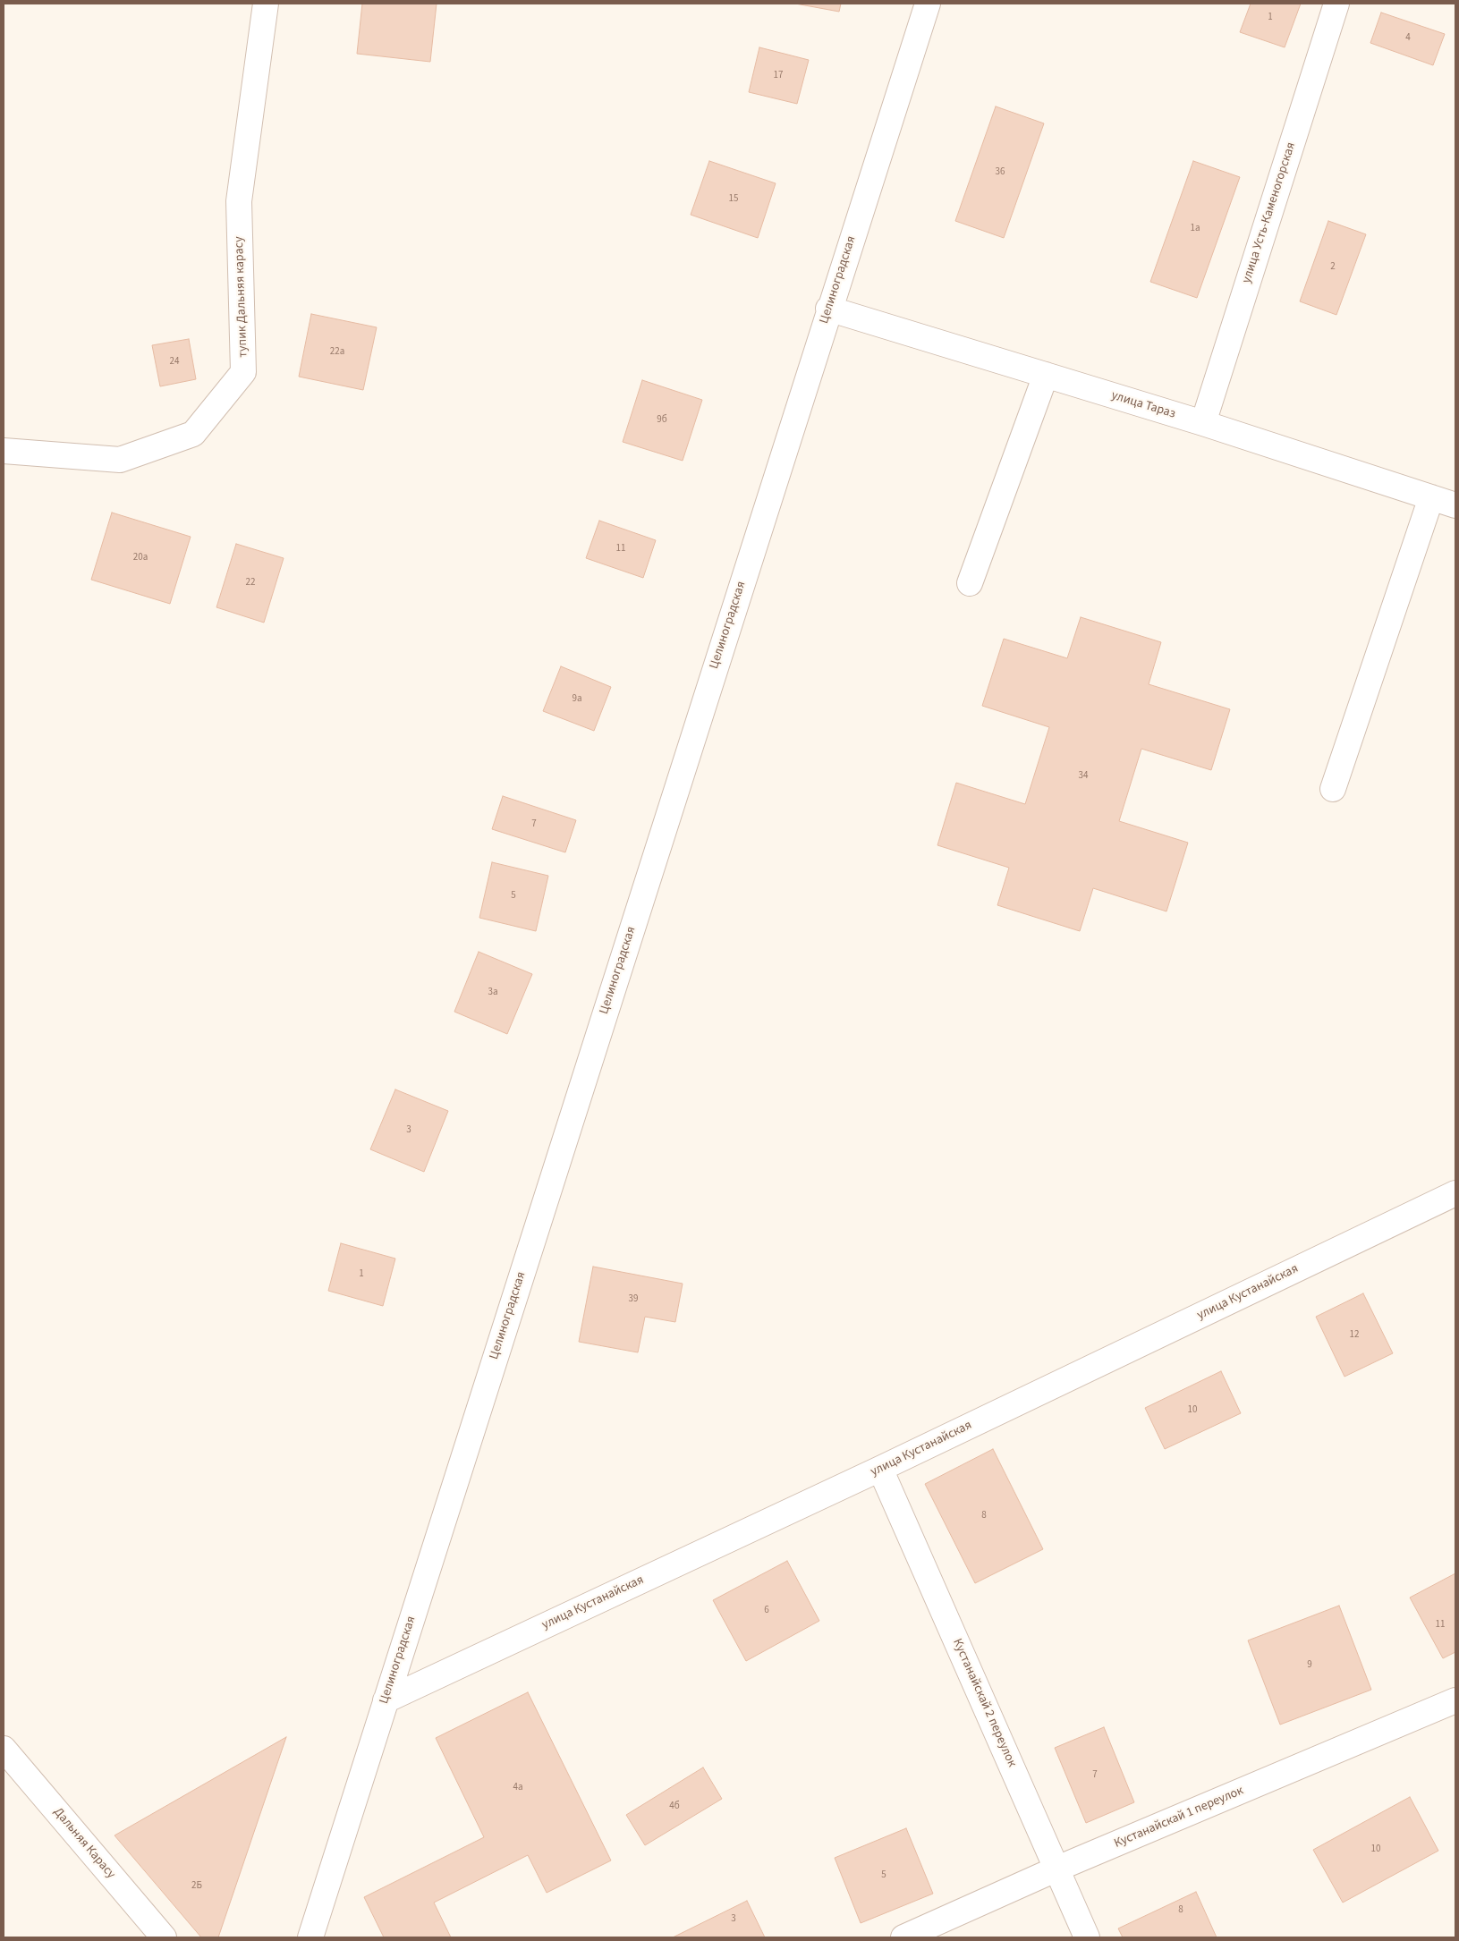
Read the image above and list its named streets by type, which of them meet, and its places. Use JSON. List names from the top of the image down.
{
  "streets": {
    "street": [
      "улица Усть-Каменогорская",
      "Целиноградская",
      "тупик Дальняя карасу",
      "улица Тараз",
      "улица Кустанайская",
      "Кустанайскай 2 переулок",
      "Кустанайскай 1 переулок",
      "Дальняя Карасу"
    ]
  },
  "crossings": [
    ["улица Усть-Каменогорская", "улица Тараз"],
    ["Целиноградская", "улица Тараз"],
    ["Целиноградская", "улица Кустанайская"],
    ["улица Кустанайская", "Кустанайскай 2 переулок"],
    ["Кустанайскай 2 переулок", "Кустанайскай 1 переулок"]
  ],
  "house_numbers": [
    "1",
    "4",
    "17",
    "36",
    "15",
    "1а",
    "2",
    "22а",
    "24",
    "9б",
    "11",
    "20а",
    "22",
    "9а",
    "34",
    "7",
    "5",
    "3а",
    "3",
    "1",
    "39",
    "12",
    "10",
    "8",
    "6",
    "11",
    "9",
    "7",
    "4а",
    "4б",
    "10",
    "5",
    "2Б",
    "8",
    "3"
  ]
}
